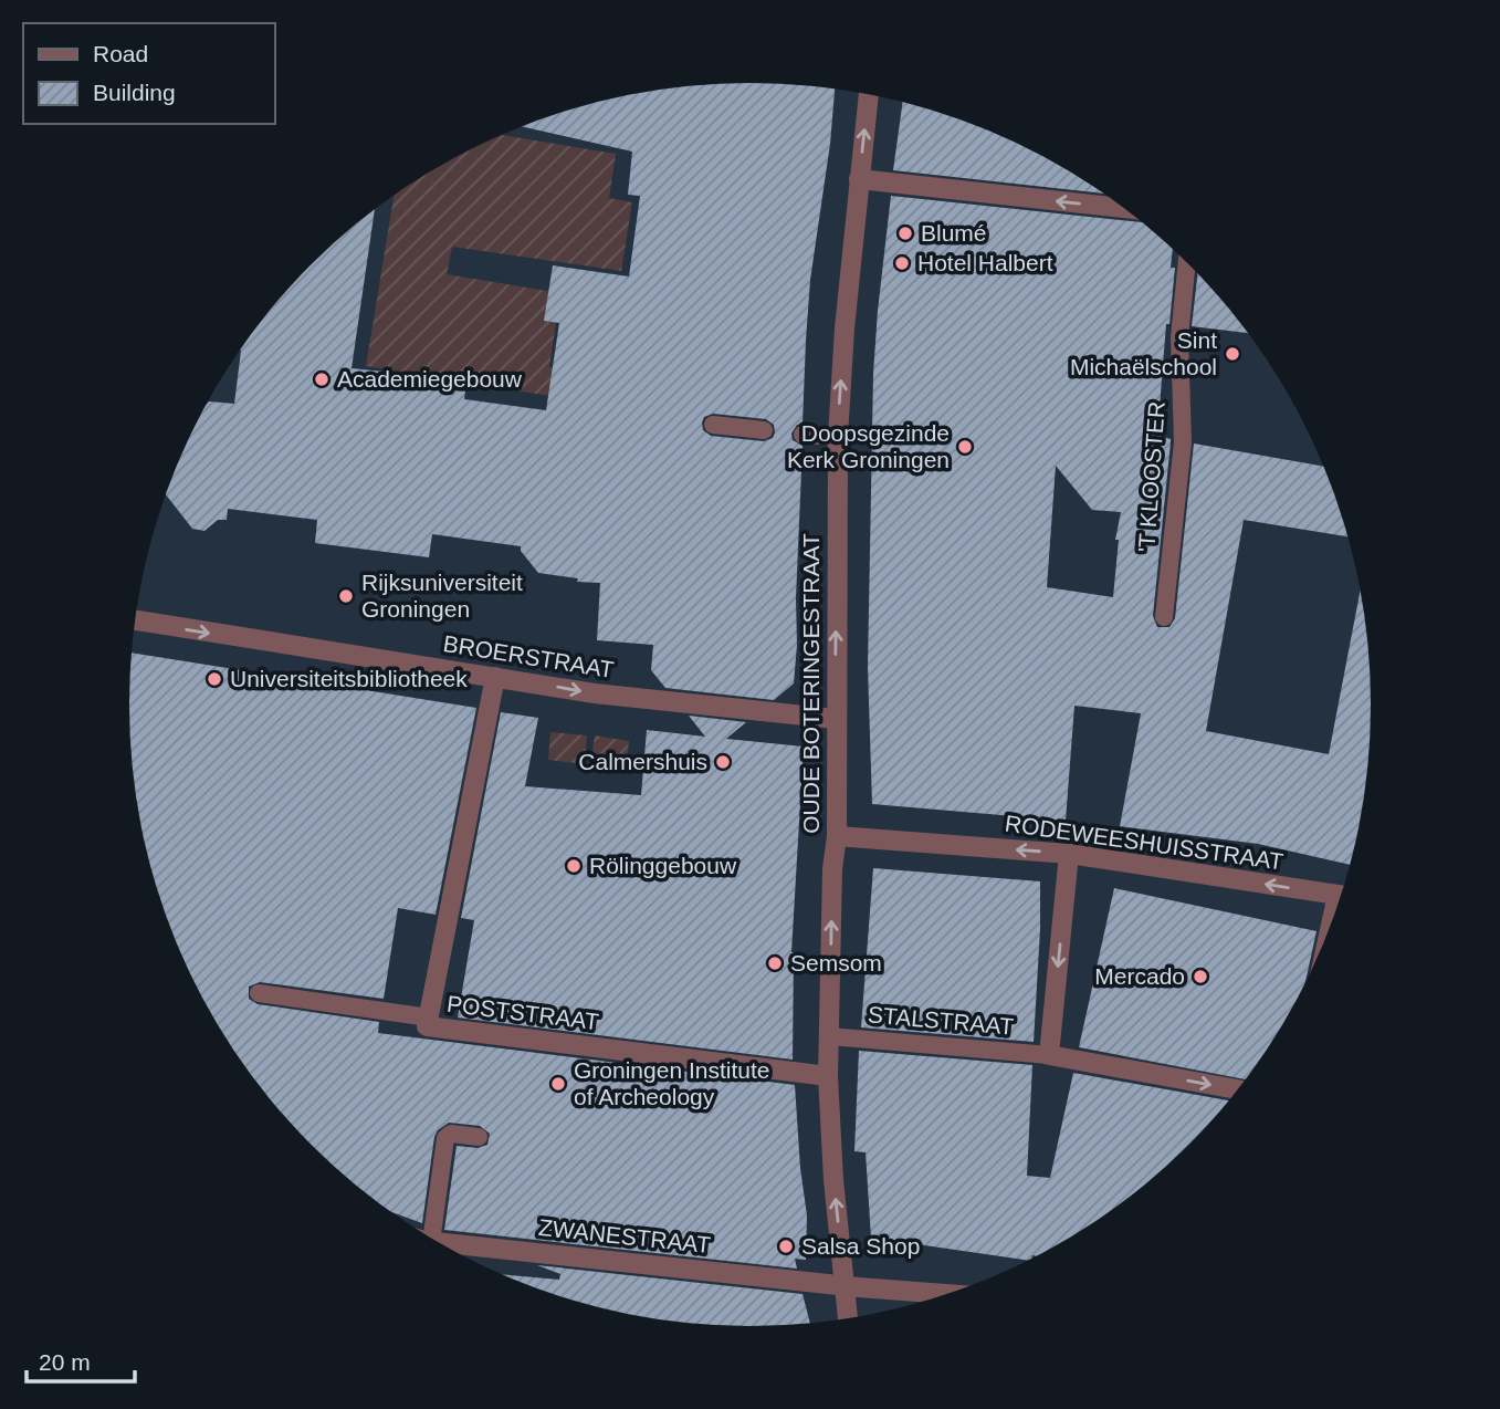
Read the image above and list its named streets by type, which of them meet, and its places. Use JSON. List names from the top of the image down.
{
  "streets": {
    "street": [
      "BROERSTRAAT",
      "OUDE BOTERINGESTRAAT",
      "RODEWEESHUISSTRAAT",
      "POSTSTRAAT",
      "STALSTRAAT",
      "ZWANESTRAAT"
    ],
    "lane": ["'T KLOOSTER"]
  },
  "crossings": [
    ["BROERSTRAAT", "OUDE BOTERINGESTRAAT"],
    ["BROERSTRAAT", "POSTSTRAAT"],
    ["OUDE BOTERINGESTRAAT", "RODEWEESHUISSTRAAT"],
    ["OUDE BOTERINGESTRAAT", "POSTSTRAAT"],
    ["OUDE BOTERINGESTRAAT", "STALSTRAAT"],
    ["OUDE BOTERINGESTRAAT", "ZWANESTRAAT"]
  ],
  "one_way": [
    "BROERSTRAAT",
    "OUDE BOTERINGESTRAAT",
    "RODEWEESHUISSTRAAT",
    "STALSTRAAT"
  ],
  "places": [
    "Blumé",
    "Hotel Halbert",
    "Sint Michaëlschool",
    "Academiegebouw",
    "Doopsgezinde Kerk Groningen",
    "Rijksuniversiteit Groningen",
    "Universiteitsbibliotheek",
    "Calmershuis",
    "Rölinggebouw",
    "Semsom",
    "Mercado",
    "Groningen Institute of Archeology",
    "Salsa Shop"
  ],
  "legend": ["Road", "Building"],
  "scale_bar": "20 m"
}
